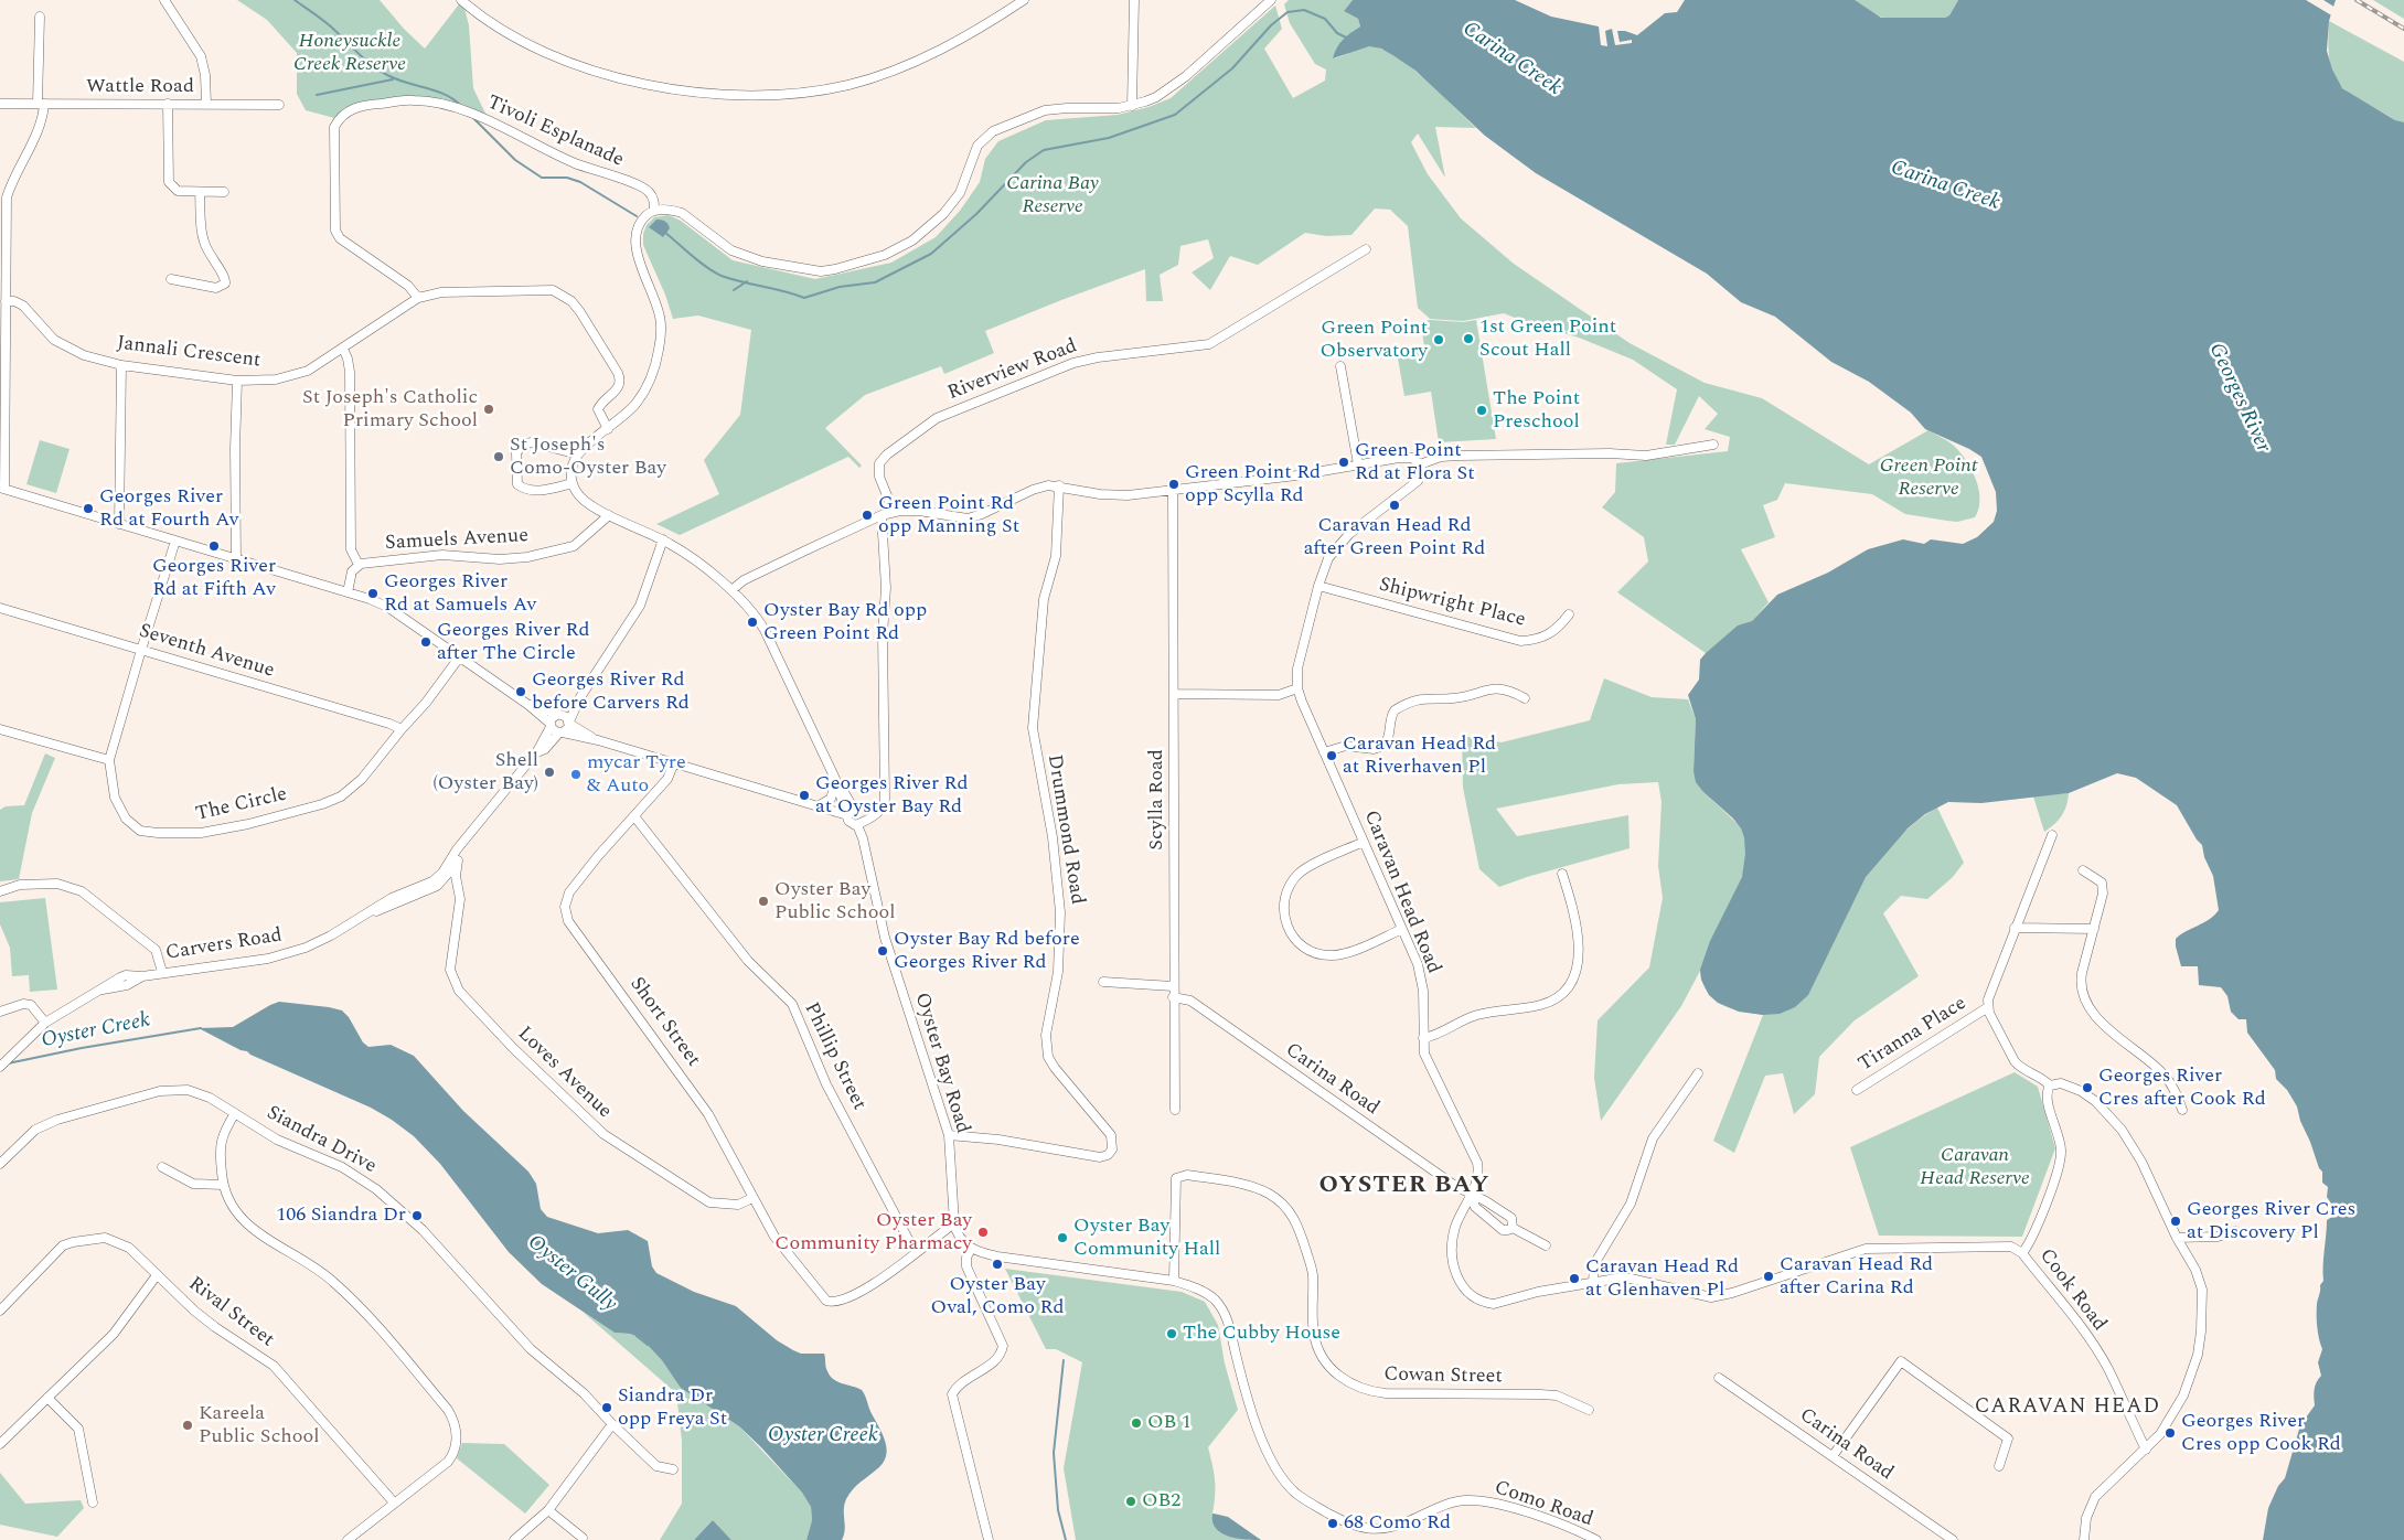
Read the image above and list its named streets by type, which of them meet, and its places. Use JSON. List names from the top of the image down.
{
  "streets": {
    "street": [
      "Wattle Road",
      "Tivoli Esplanade",
      "Jannali Crescent",
      "Riverview Road",
      "Samuels Avenue",
      "Shipwright Place",
      "Seventh Avenue",
      "Scylla Road",
      "The Circle",
      "Drummond Road",
      "Caravan Head Road",
      "Carvers Road",
      "Short Street",
      "Tiranna Place",
      "Phillip Street",
      "Oyster Bay Road",
      "Loves Avenue",
      "Carina Road",
      "Siandra Drive",
      "Cook Road",
      "Rival Street",
      "Cowan Street",
      "Como Road"
    ]
  },
  "crossings": [
    ["Tivoli Esplanade", "Jannali Crescent"],
    ["Shipwright Place", "Caravan Head Road"],
    ["Seventh Avenue", "The Circle"],
    ["Scylla Road", "Carina Road"],
    ["Drummond Road", "Oyster Bay Road"],
    ["Caravan Head Road", "Carina Road"],
    ["Caravan Head Road", "Cook Road"],
    ["Carvers Road", "Loves Avenue"],
    ["Short Street", "Phillip Street"],
    ["Short Street", "Loves Avenue"],
    ["Oyster Bay Road", "Como Road"],
    ["Cowan Street", "Como Road"]
  ],
  "districts": ["OYSTER BAY", "CARAVAN HEAD"],
  "water": [
    "Carina Creek",
    "Georges River",
    "Oyster Creek",
    "Oyster Gully"
  ],
  "parks": [
    "Honeysuckle Creek Reserve",
    "Carina Bay Reserve",
    "Green Point Reserve",
    "Caravan Head Reserve"
  ],
  "places": [
    "1st Green Point Scout Hall",
    "Green Point Observatory",
    "St Joseph's Catholic Primary School",
    "The Point Preschool",
    "St Joseph's Como-Oyster Bay",
    "Green Point Rd at Flora St",
    "Green Point Rd opp Scylla Rd",
    "Caravan Head Rd after Green Point Rd",
    "Georges River Rd at Fourth Av",
    "Green Point Rd opp Manning St",
    "Georges River Rd at Fifth Av",
    "Georges River Rd at Samuels Av",
    "Oyster Bay Rd opp Green Point Rd",
    "Georges River Rd after The Circle",
    "Georges River Rd before Carvers Rd",
    "Caravan Head Rd at Riverhaven Pl",
    "Shell (Oyster Bay)",
    "mycar Tyre & Auto",
    "Georges River Rd at Oyster Bay Rd",
    "Oyster Bay Public School",
    "Oyster Bay Rd before Georges River Rd",
    "Georges River Cres after Cook Rd",
    "106 Siandra Dr",
    "Georges River Cres at Discovery Pl",
    "Oyster Bay Community Pharmacy",
    "Oyster Bay Community Hall",
    "Oyster Bay Oval, Como Rd",
    "Caravan Head Rd after Carina Rd",
    "Caravan Head Rd at Glenhaven Pl",
    "The Cubby House",
    "Siandra Dr opp Freya St",
    "OB 1",
    "Kareela Public School",
    "Georges River Cres opp Cook Rd",
    "OB2",
    "68 Como Rd"
  ]
}
